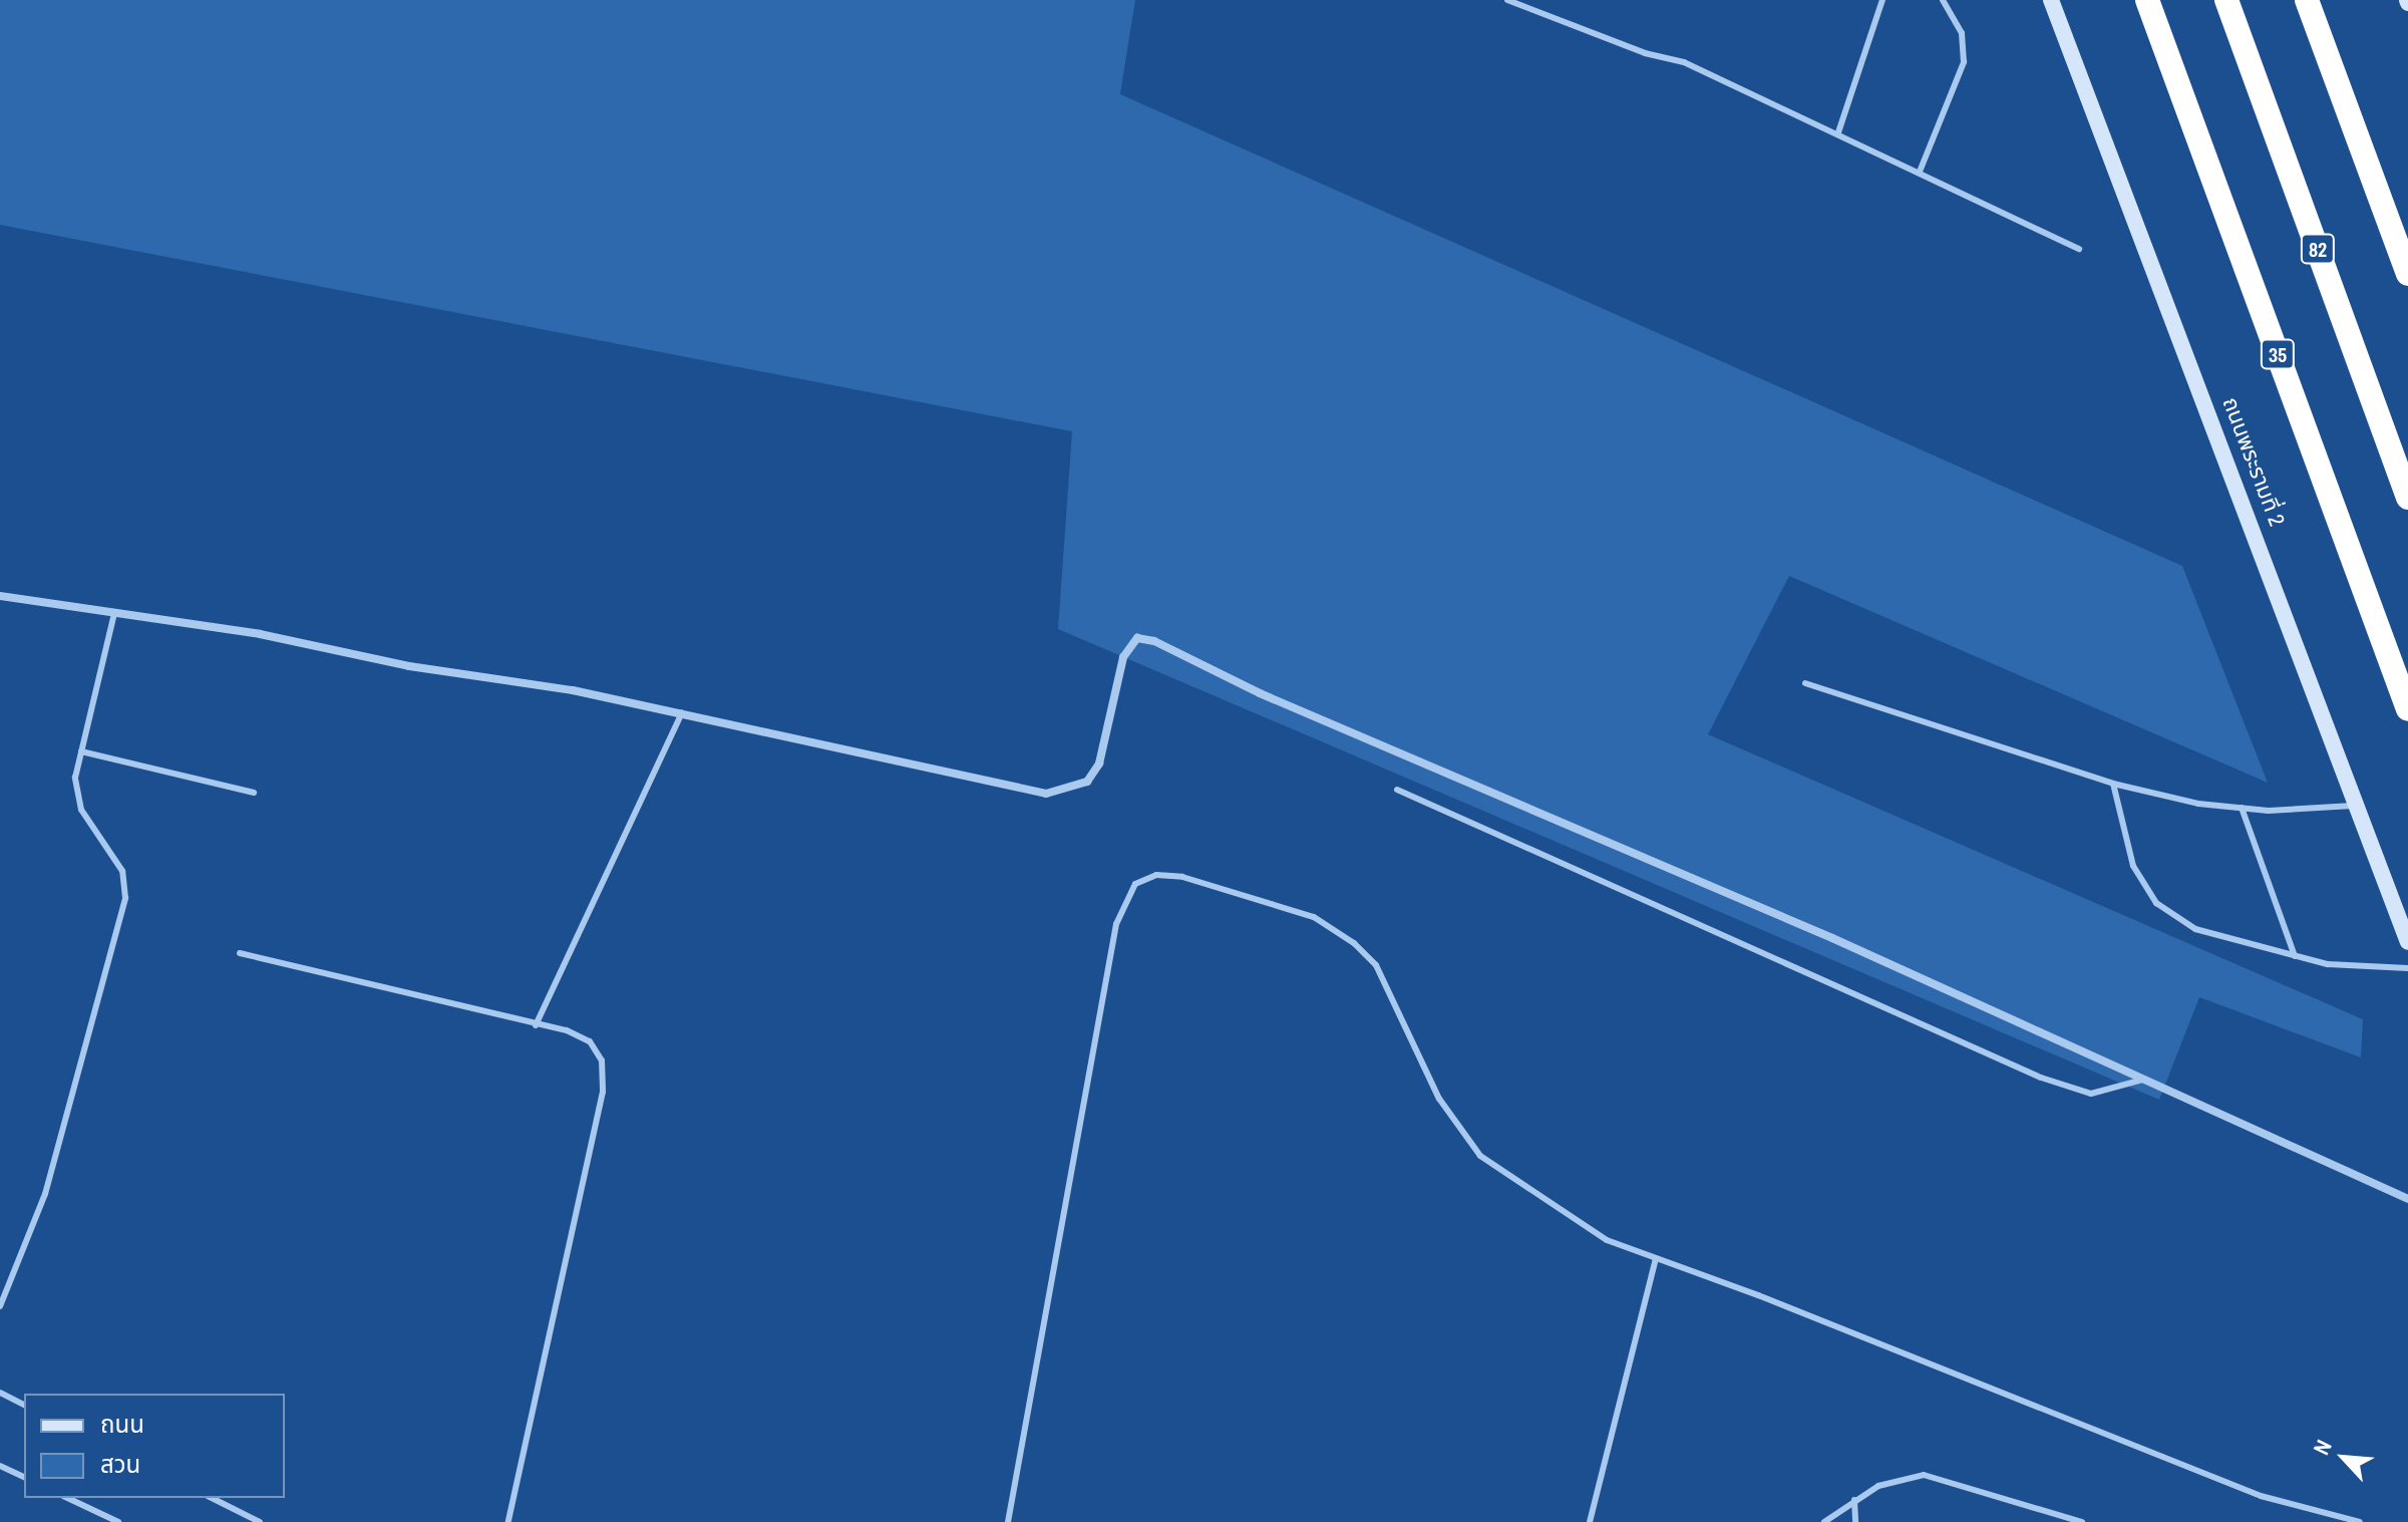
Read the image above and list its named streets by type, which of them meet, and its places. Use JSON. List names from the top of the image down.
{
  "streets": {
    "highway": ["82", "35"],
    "main road": ["ถนนพระรามที่ 2"]
  },
  "legend": ["ถนน", "สวน"],
  "north": "top left"
}
